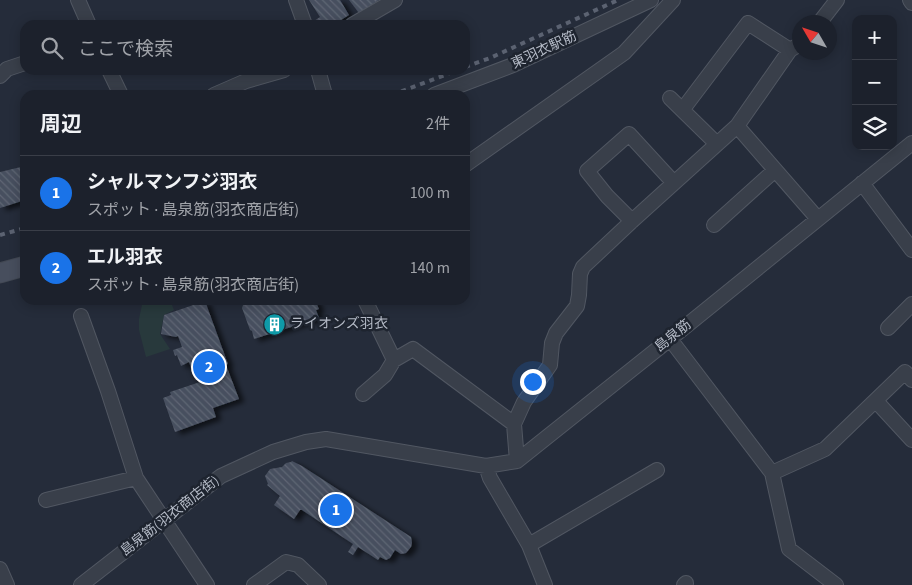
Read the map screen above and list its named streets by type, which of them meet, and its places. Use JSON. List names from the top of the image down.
{
  "streets": {
    "street": ["東羽衣駅筋", "島泉筋", "島泉筋(羽衣商店街)"]
  },
  "crossings": [
    ["島泉筋", "島泉筋(羽衣商店街)"]
  ],
  "places": {
    "building": ["ライオンズ羽衣"]
  },
  "north": "top left",
  "page": {
    "map_buttons": ["+", "−"],
    "search": "ここで検索",
    "heading": ["周辺", "2件"],
    "list": [
      {
        "mark": "1",
        "name": "シャルマンフジ羽衣",
        "note": "スポット · 島泉筋(羽衣商店街)",
        "value": "100 m"
      },
      {
        "mark": "2",
        "name": "エル羽衣",
        "note": "スポット · 島泉筋(羽衣商店街)",
        "value": "140 m"
      }
    ],
    "pins": ["2", "1"]
  }
}
